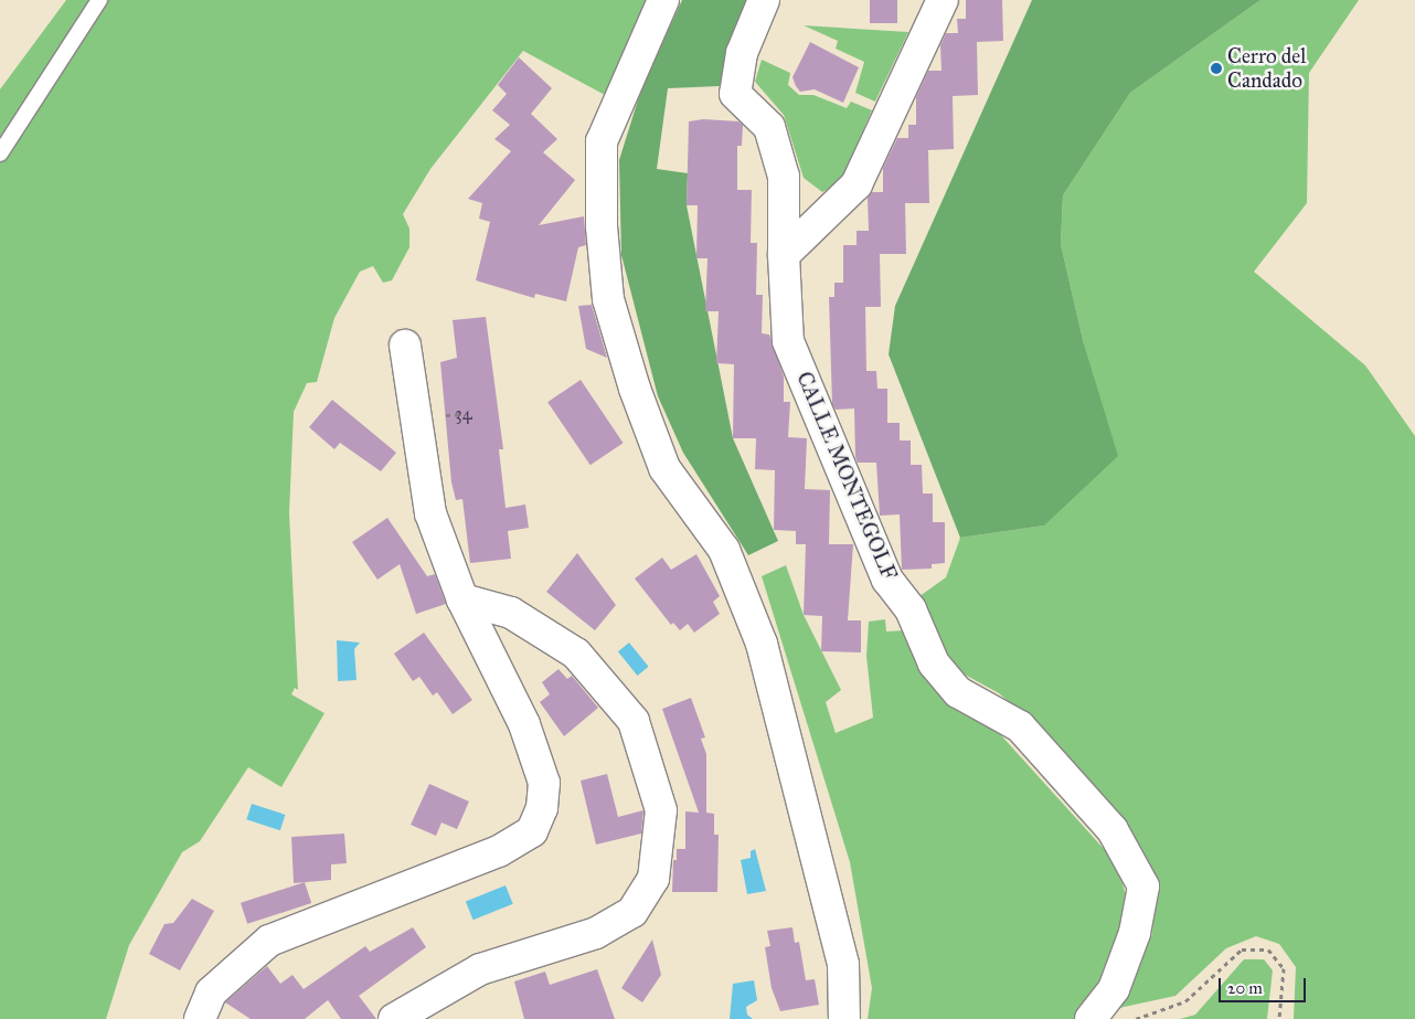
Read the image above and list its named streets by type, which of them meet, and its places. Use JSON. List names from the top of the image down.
{
  "streets": {
    "street": ["CALLE MONTEGOLF"]
  },
  "places": ["Cerro del Candado"],
  "house_numbers": ["34"],
  "scale_bar": "20 m"
}
